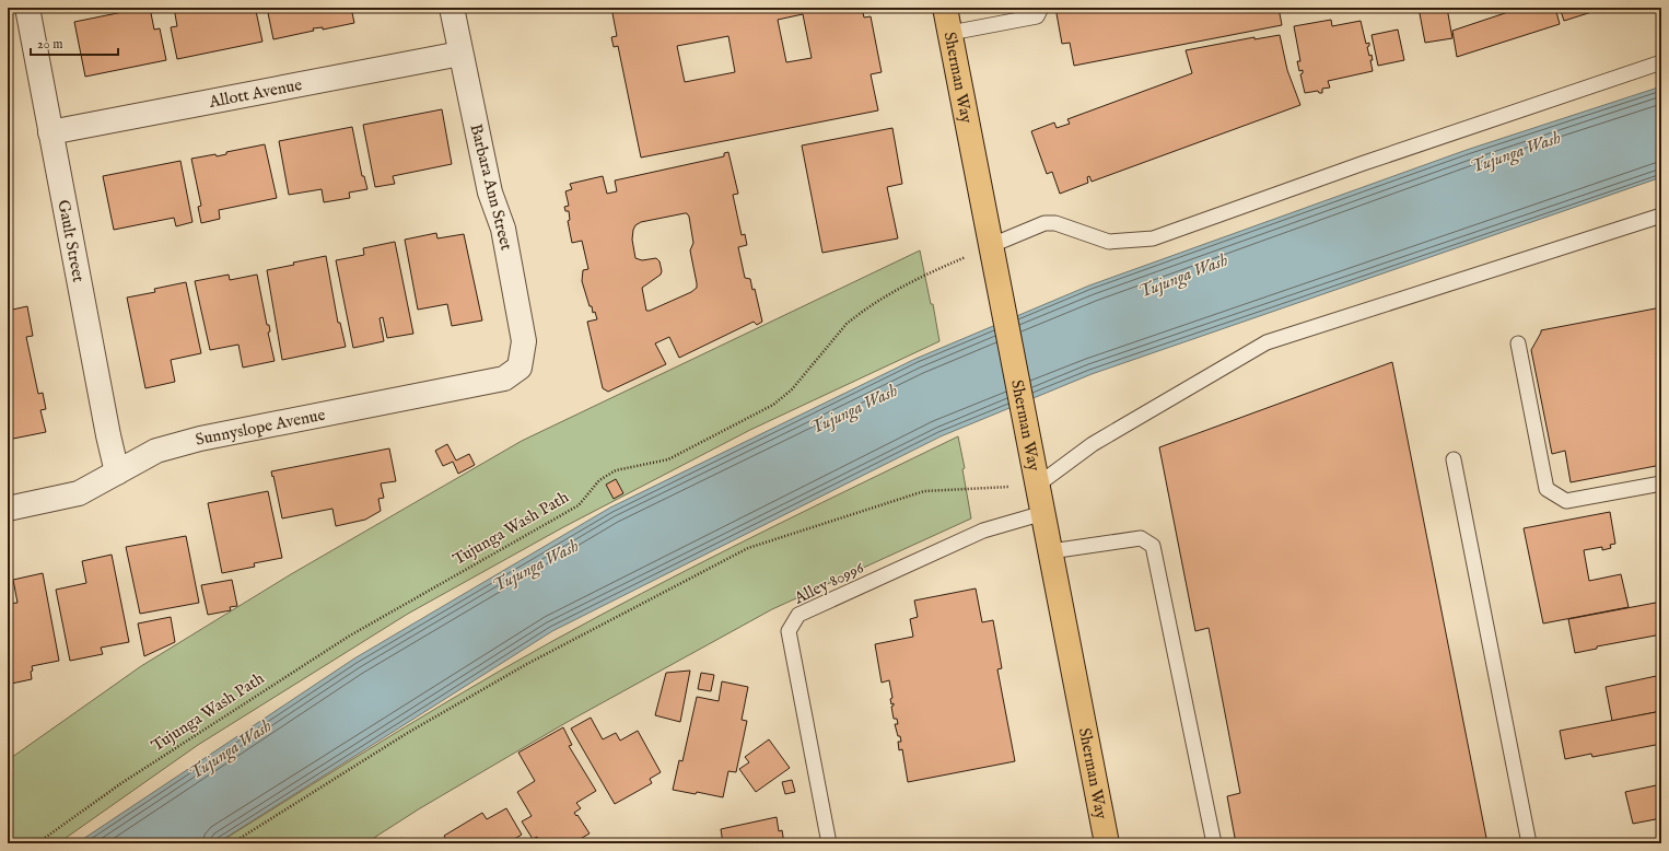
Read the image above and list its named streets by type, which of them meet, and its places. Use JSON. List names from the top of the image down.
{
  "streets": {
    "main road": ["Sherman Way"],
    "street": [
      "Allott Avenue",
      "Barbara Ann Street",
      "Gault Street",
      "Sunnyslope Avenue"
    ],
    "lane": ["Alley 80996"],
    "path": ["Tujunga Wash Path"]
  },
  "crossings": [
    ["Sherman Way", "Tujunga Wash Path"],
    ["Sherman Way", "Alley 80996"],
    ["Allott Avenue", "Barbara Ann Street"],
    ["Allott Avenue", "Gault Street"],
    ["Barbara Ann Street", "Sunnyslope Avenue"],
    ["Gault Street", "Sunnyslope Avenue"]
  ],
  "water": ["Tujunga Wash"],
  "scale_bar": "20 m"
}
